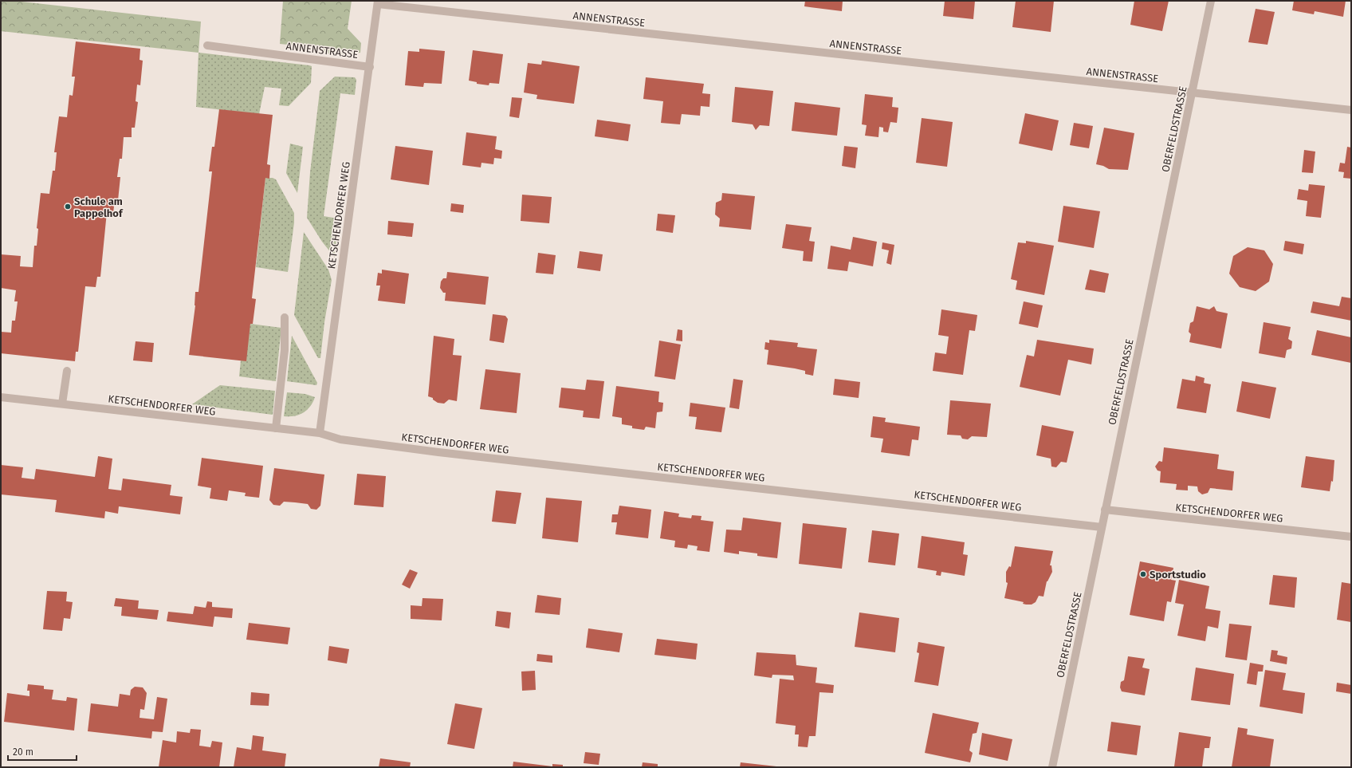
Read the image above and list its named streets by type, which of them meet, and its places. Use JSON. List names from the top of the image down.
{
  "streets": {
    "street": ["ANNENSTRASSE", "OBERFELDSTRASSE", "KETSCHENDORFER WEG"]
  },
  "crossings": [
    ["ANNENSTRASSE", "OBERFELDSTRASSE"],
    ["ANNENSTRASSE", "KETSCHENDORFER WEG"],
    ["OBERFELDSTRASSE", "KETSCHENDORFER WEG"]
  ],
  "places": ["Schule am Pappelhof", "Sportstudio"],
  "scale_bar": "20 m"
}
